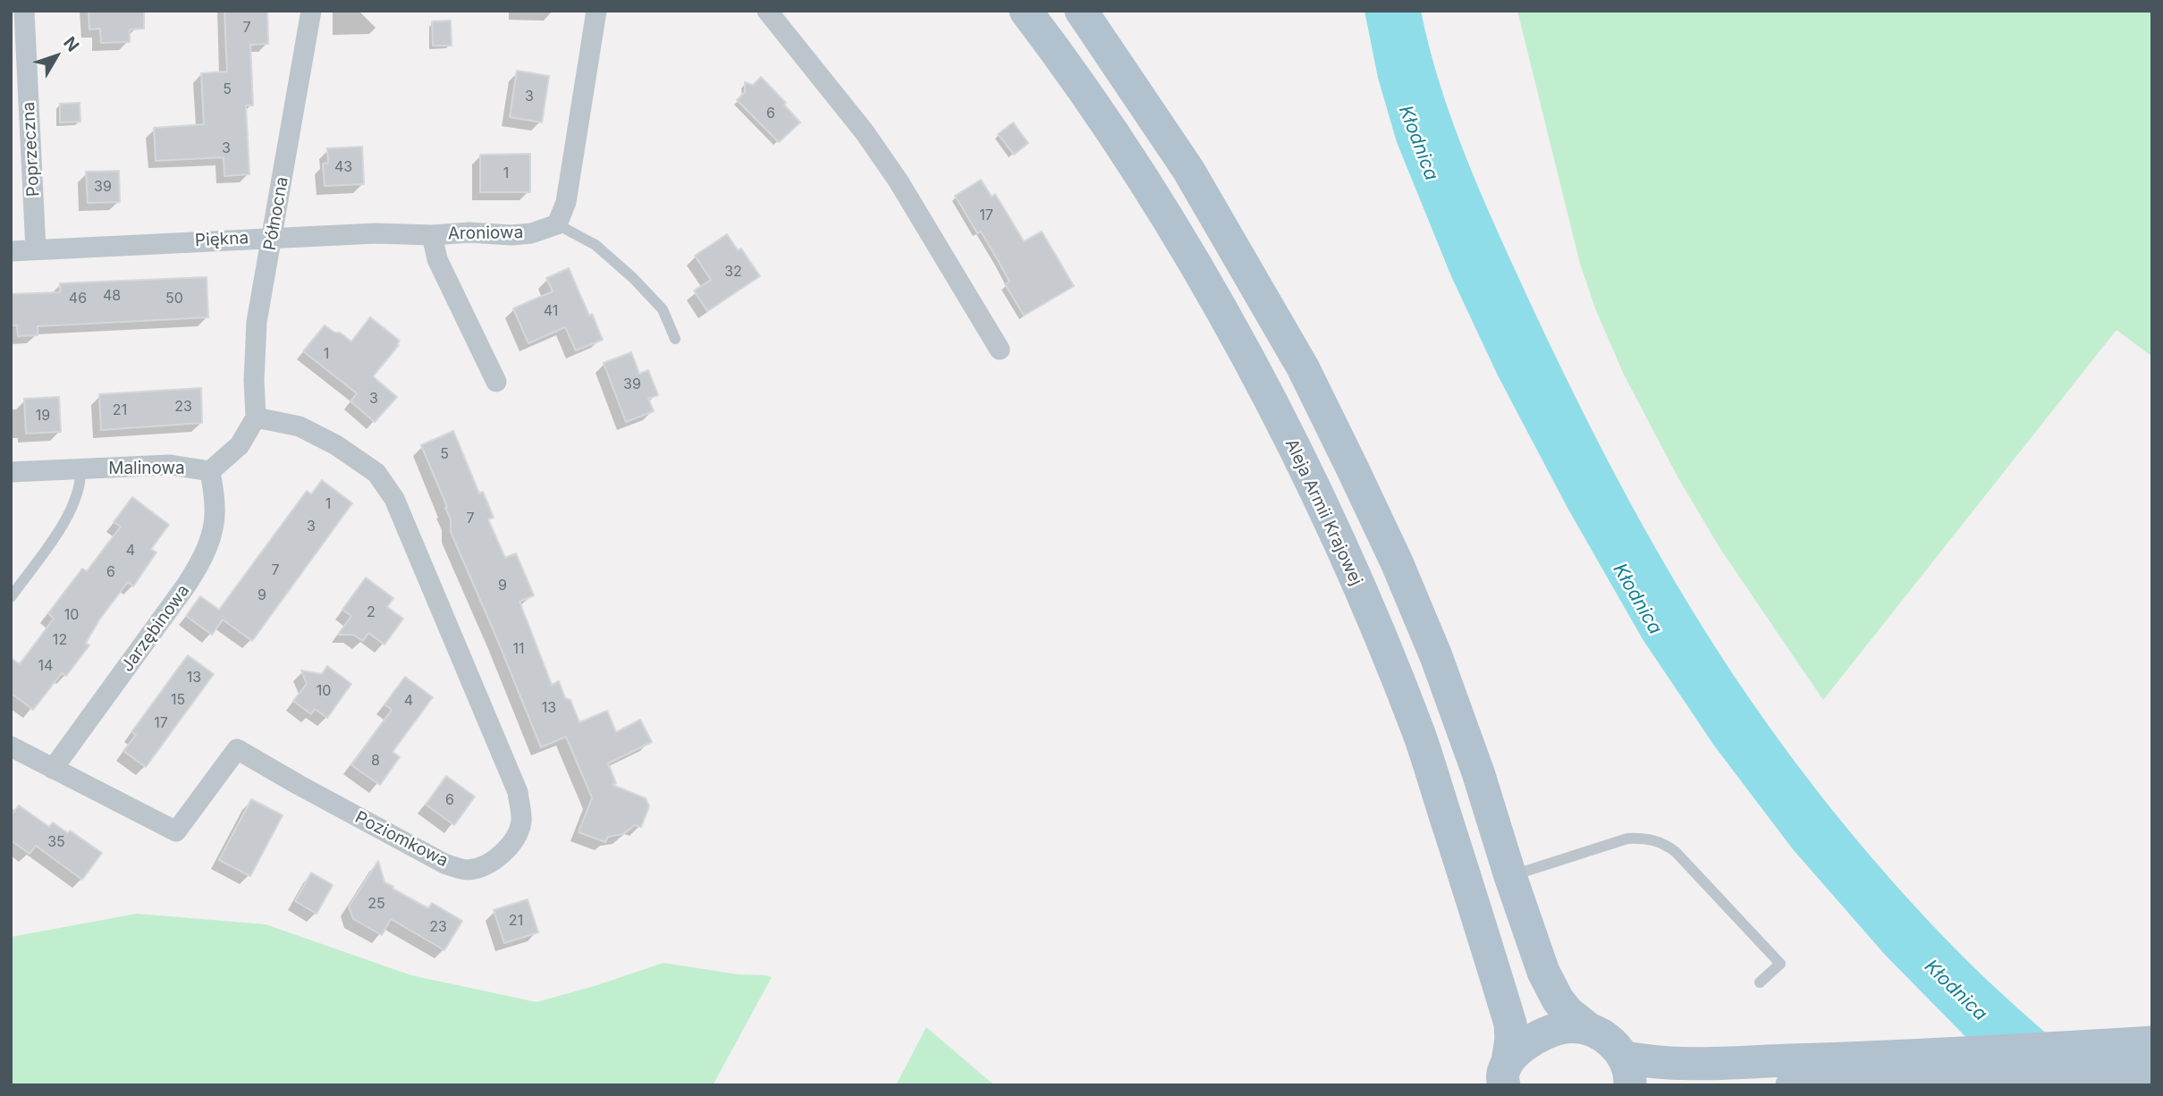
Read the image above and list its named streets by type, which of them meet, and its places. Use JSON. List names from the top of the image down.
{
  "streets": {
    "main road": ["Aleja Armii Krajowej"],
    "street": [
      "Poprzeczna",
      "Północna",
      "Aroniowa",
      "Piękna",
      "Malinowa",
      "Jarzębinowa",
      "Poziomkowa"
    ]
  },
  "crossings": [
    ["Poprzeczna", "Piękna"],
    ["Północna", "Piękna"],
    ["Północna", "Malinowa"],
    ["Północna", "Poziomkowa"],
    ["Aroniowa", "Piękna"],
    ["Malinowa", "Jarzębinowa"],
    ["Malinowa", "Poziomkowa"],
    ["Jarzębinowa", "Poziomkowa"]
  ],
  "water": ["Kłodnica"],
  "house_numbers": [
    "7",
    "5",
    "3",
    "6",
    "3",
    "43",
    "1",
    "39",
    "17",
    "32",
    "48",
    "46",
    "50",
    "41",
    "1",
    "39",
    "3",
    "23",
    "21",
    "19",
    "5",
    "1",
    "7",
    "3",
    "4",
    "7",
    "6",
    "9",
    "9",
    "2",
    "10",
    "12",
    "11",
    "14",
    "13",
    "10",
    "15",
    "4",
    "13",
    "17",
    "8",
    "6",
    "35",
    "25",
    "21",
    "23"
  ],
  "north": "top right"
}
